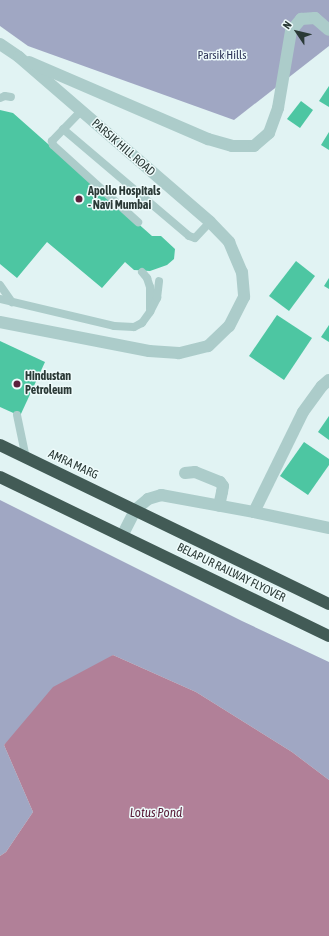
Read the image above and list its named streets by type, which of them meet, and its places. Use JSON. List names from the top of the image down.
{
  "streets": {
    "highway": ["AMRA MARG", "BELAPUR RAILWAY FLYOVER"],
    "street": ["PARSIK HILL ROAD"]
  },
  "crossings": [
    ["AMRA MARG", "BELAPUR RAILWAY FLYOVER"]
  ],
  "water": ["Lotus Pond"],
  "parks": ["Parsik Hills"],
  "places": ["Apollo Hospitals - Navi Mumbai", "Hindustan Petroleum"],
  "north": "top left"
}
